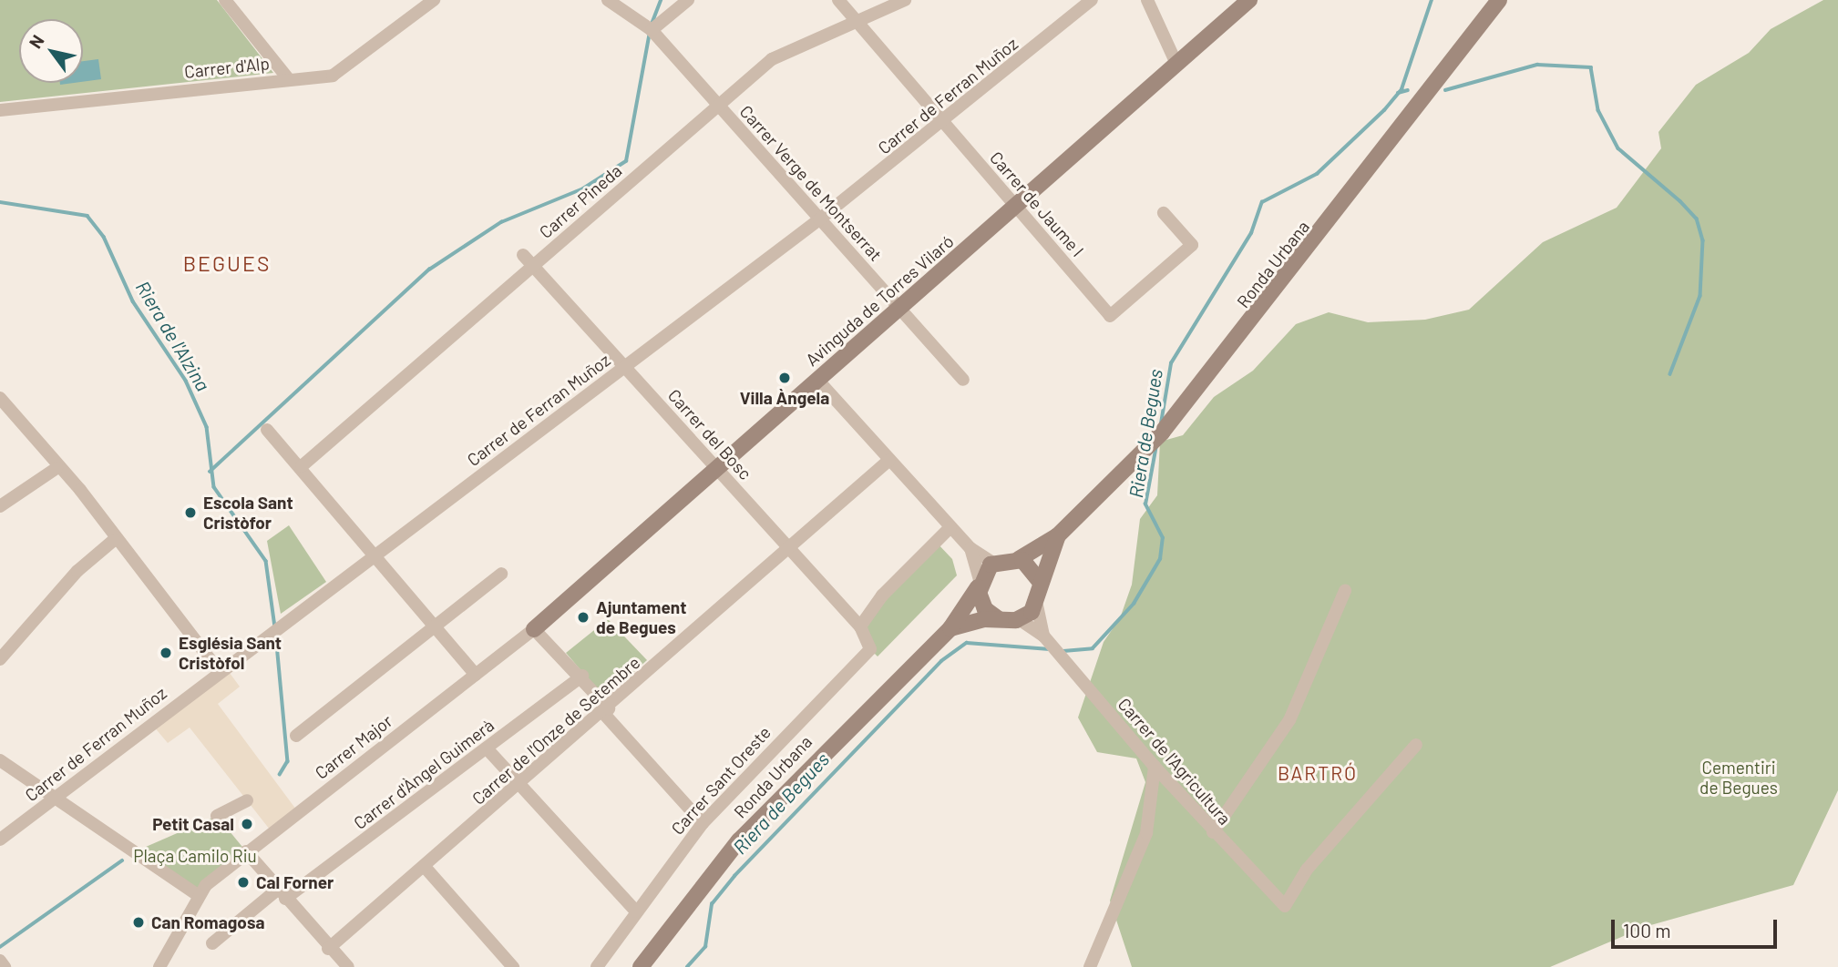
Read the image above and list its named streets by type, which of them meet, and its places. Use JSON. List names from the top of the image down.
{
  "streets": {
    "main road": ["Ronda Urbana", "Avinguda de Torres Vilaró"],
    "street": [
      "Carrer d'Alp",
      "Carrer de Ferran Muñoz",
      "Carrer Verge de Montserrat",
      "Carrer Pineda",
      "Carrer de Jaume I",
      "Carrer del Bosc",
      "Carrer de l'Onze de Setembre",
      "Carrer Major",
      "Carrer de l'Agricultura",
      "Carrer d'Àngel Guimerà",
      "Carrer Sant Oreste"
    ]
  },
  "crossings": [
    ["Carrer de Ferran Muñoz", "Carrer Verge de Montserrat"],
    ["Carrer de Ferran Muñoz", "Carrer de Jaume I"],
    ["Carrer de Ferran Muñoz", "Carrer del Bosc"],
    ["Carrer Verge de Montserrat", "Carrer Pineda"],
    ["Carrer Verge de Montserrat", "Avinguda de Torres Vilaró"],
    ["Carrer Pineda", "Carrer de Jaume I"],
    ["Carrer Pineda", "Carrer del Bosc"],
    ["Carrer de Jaume I", "Avinguda de Torres Vilaró"],
    ["Ronda Urbana", "Carrer de l'Agricultura"],
    ["Avinguda de Torres Vilaró", "Carrer del Bosc"],
    ["Avinguda de Torres Vilaró", "Carrer Major"],
    ["Carrer del Bosc", "Carrer de l'Onze de Setembre"],
    ["Carrer del Bosc", "Carrer Sant Oreste"]
  ],
  "districts": ["BEGUES", "BARTRÓ"],
  "water": ["Riera de l'Alzina", "Riera de Begues"],
  "parks": ["Cementiri de Begues", "Plaça Camilo Riu"],
  "places": [
    "Villa Àngela",
    "Escola Sant Cristòfor",
    "Ajuntament de Begues",
    "Església Sant Cristòfol",
    "Petit Casal",
    "Cal Forner",
    "Can Romagosa"
  ],
  "scale_bar": "100 m",
  "north": "top left"
}
